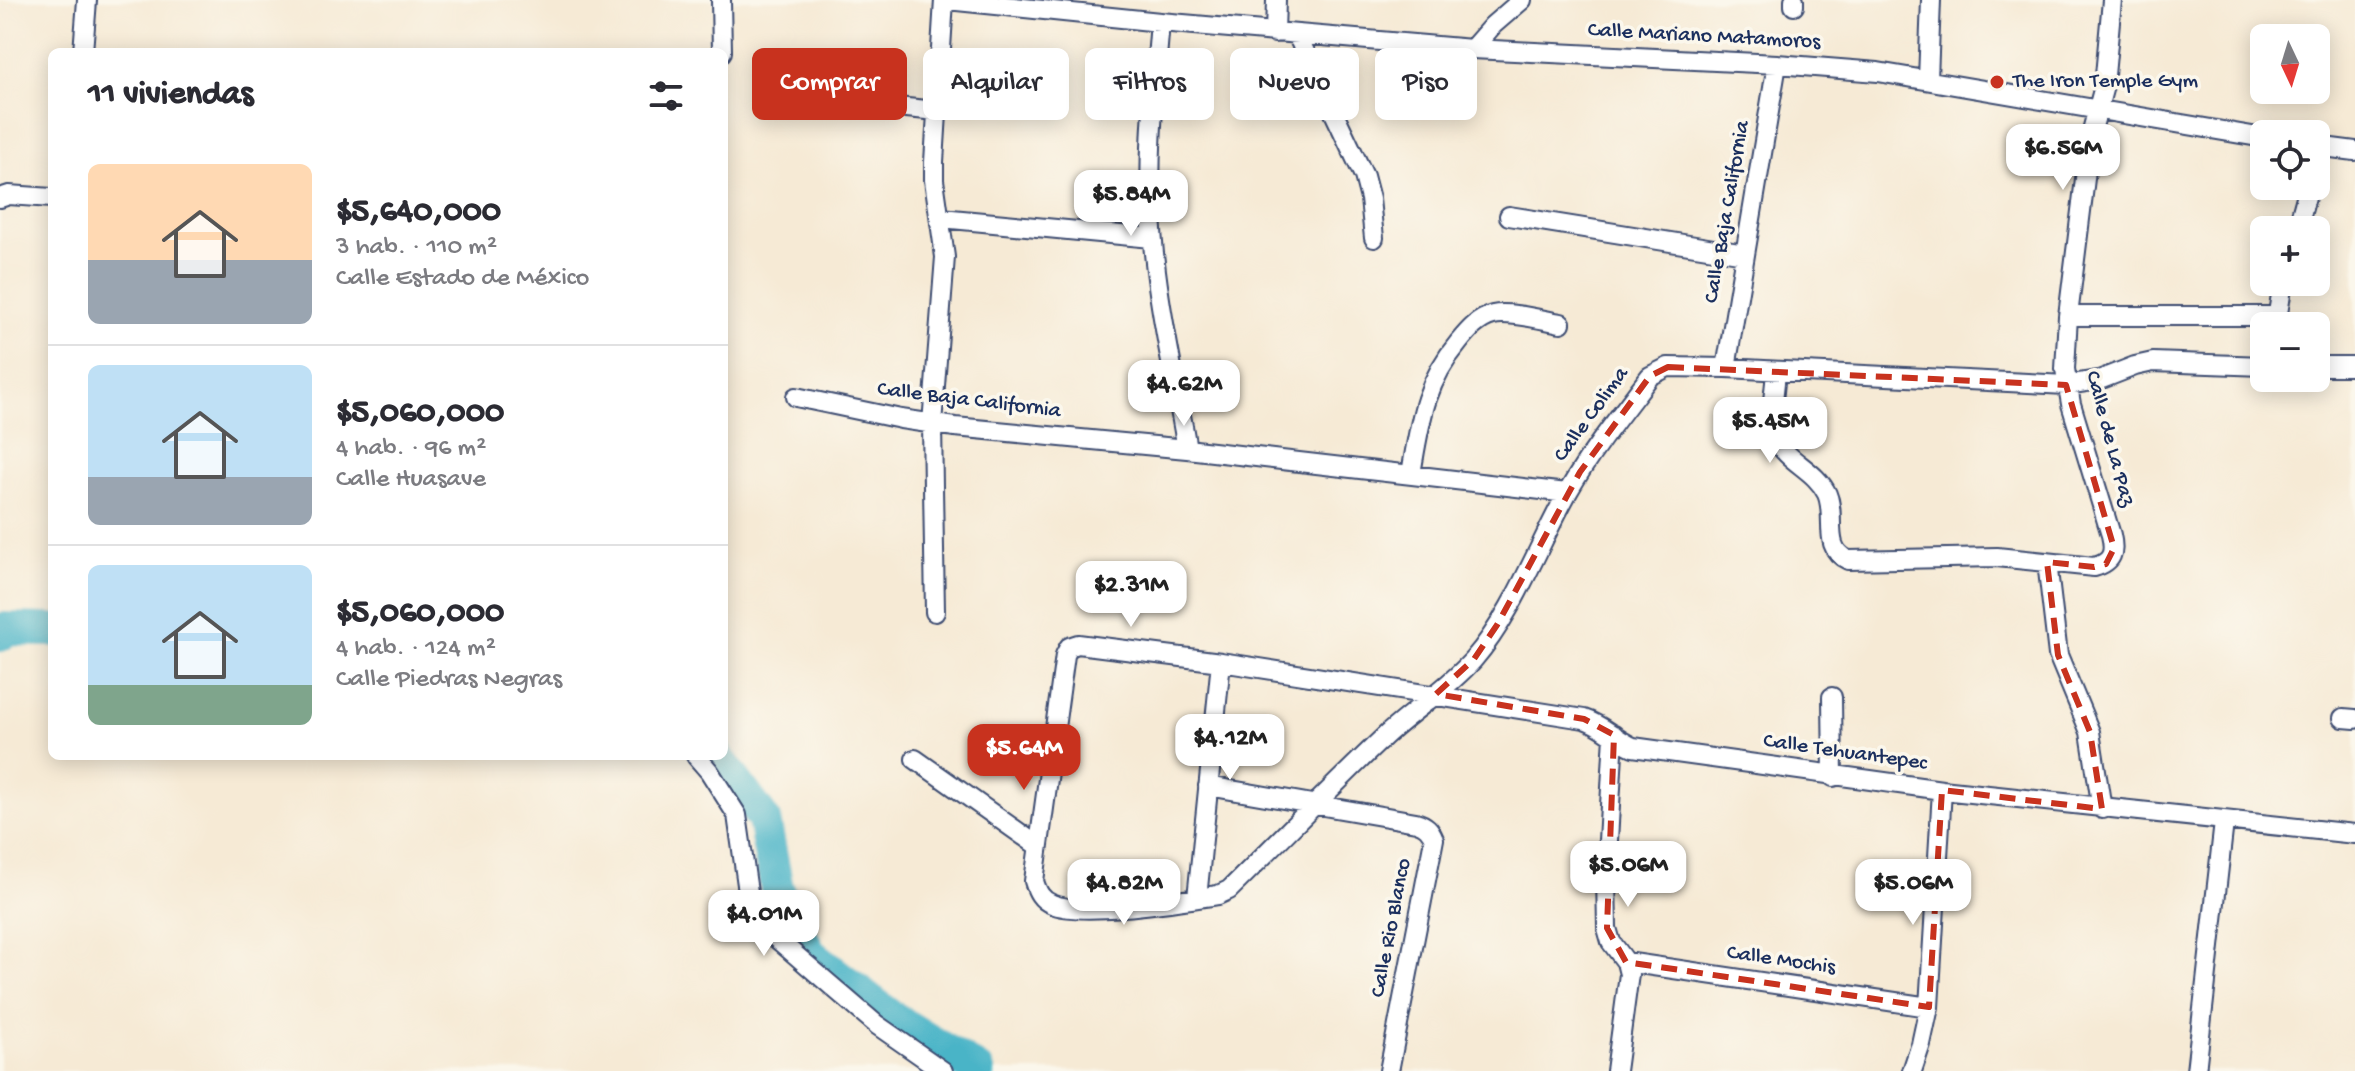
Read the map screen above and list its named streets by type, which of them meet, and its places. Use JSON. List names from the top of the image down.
{
  "streets": {
    "street": [
      "Calle Mariano Matamoros",
      "Calle Baja California",
      "Calle Colima",
      "Calle de La Paz",
      "Calle Tehuantepec",
      "Calle Rio Blanco",
      "Calle Mochis"
    ]
  },
  "crossings": [
    ["Calle Mariano Matamoros", "Calle Baja California"],
    ["Calle Mariano Matamoros", "Calle de La Paz"],
    ["Calle Baja California", "Calle Colima"],
    ["Calle Colima", "Calle de La Paz"],
    ["Calle Colima", "Calle Tehuantepec"],
    ["Calle Colima", "Calle Rio Blanco"]
  ],
  "places": ["The Iron Temple Gym"],
  "north": "bottom",
  "page": {
    "map_buttons": ["+", "−"],
    "chip": [
      "Comprar",
      "Alquilar",
      "Filtros",
      "Nuevo",
      "Piso"
    ],
    "heading": "11 viviendas",
    "price": [
      "$6.56M",
      "$5.84M",
      "$4.62M",
      "$5.45M",
      "$2.31M",
      "$4.12M",
      "$5.64M",
      "$5.06M",
      "$4.82M",
      "$5.06M",
      "$4.01M"
    ],
    "list": [
      {
        "name": "$5,640,000",
        "note": "3 hab. · 110 m² · Calle Estado de México"
      },
      {
        "name": "$5,060,000",
        "note": "4 hab. · 96 m² · Calle Huasave"
      },
      {
        "name": "$5,060,000",
        "note": "4 hab. · 124 m² · Calle Piedras Negras"
      }
    ]
  }
}
